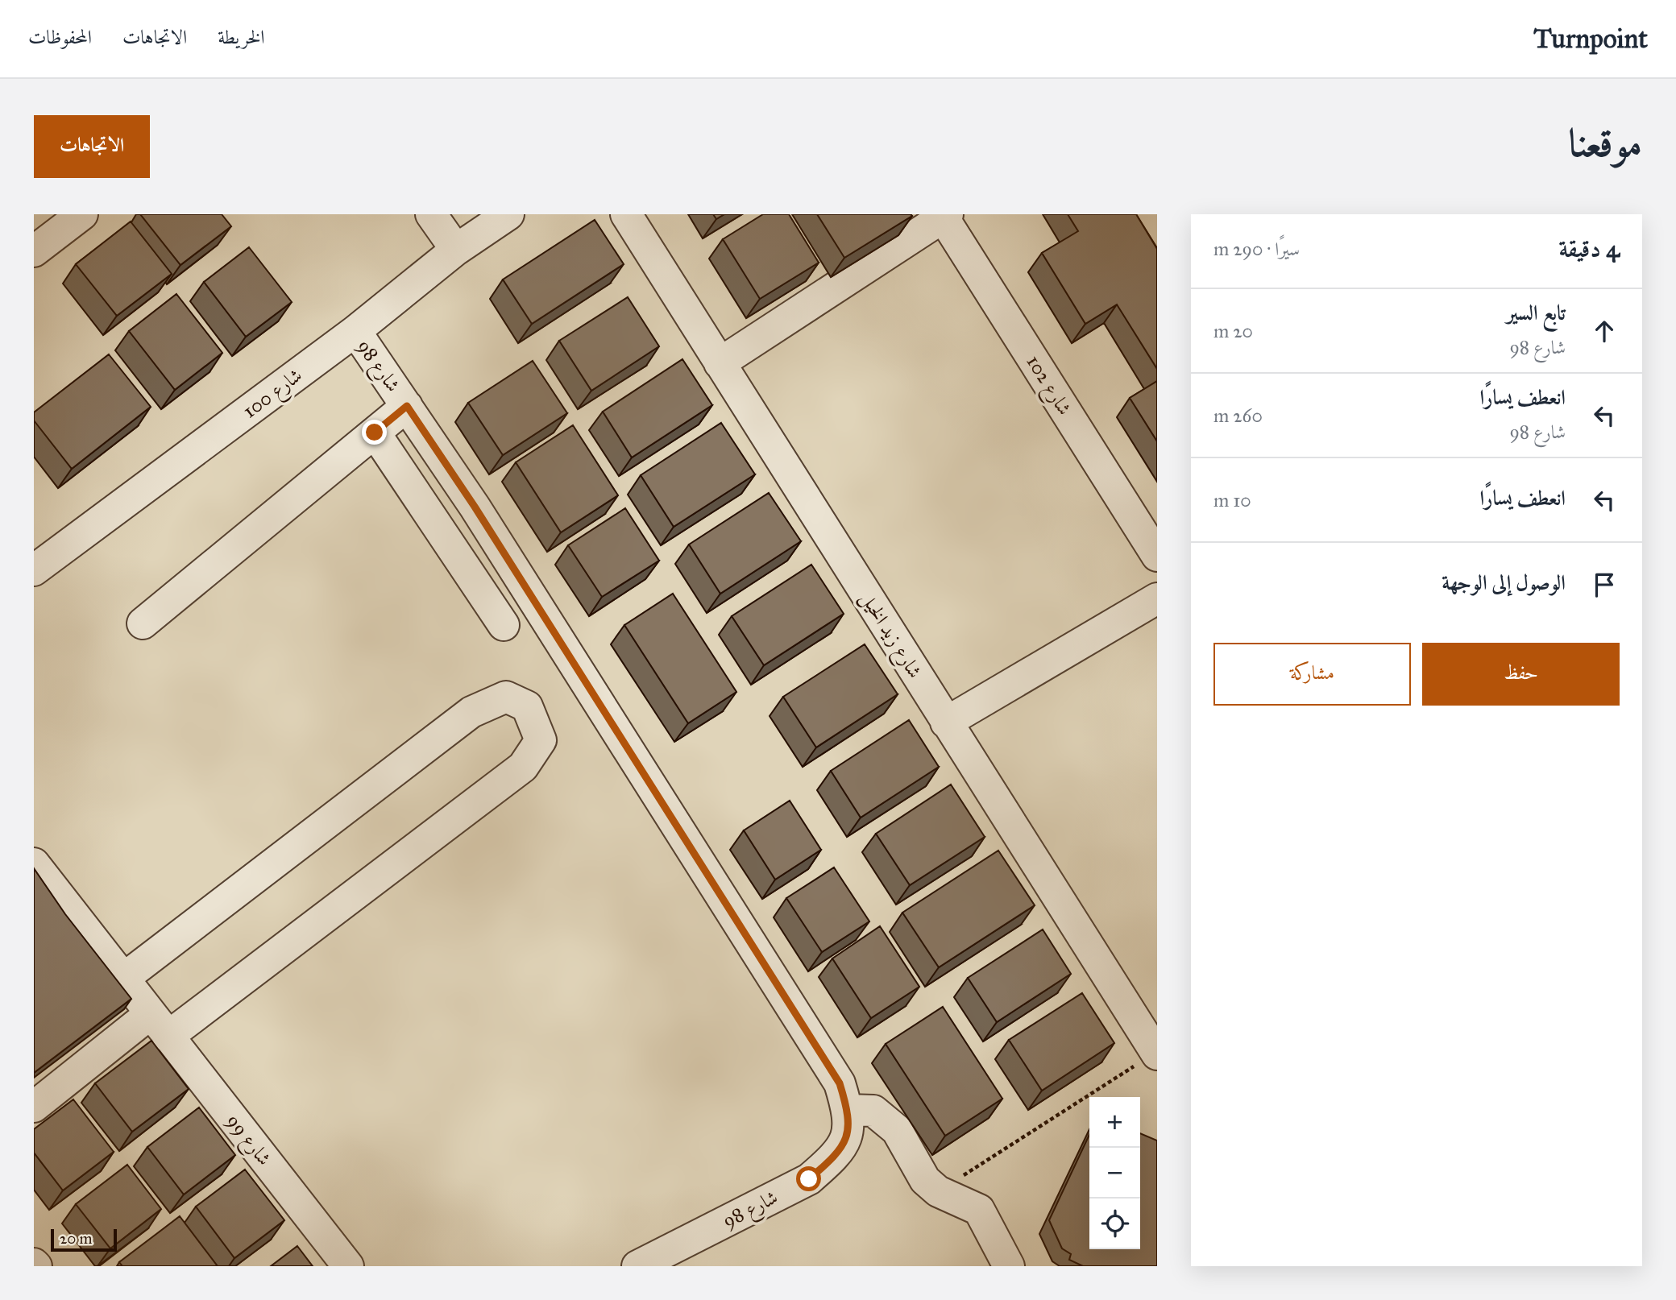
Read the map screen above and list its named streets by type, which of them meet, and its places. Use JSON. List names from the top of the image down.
{
  "streets": {
    "street": [
      "شارع 98",
      "شارع 102",
      "شارع 100",
      "شارع زيد الخيل",
      "شارع 99"
    ]
  },
  "crossings": [
    ["شارع 98", "شارع 100"]
  ],
  "scale_bar": "20 m",
  "page": {
    "header": "Turnpoint",
    "nav": ["الخريطة", "الاتجاهات", "المحفوظات"],
    "title": "موقعنا",
    "buttons": [
      "الاتجاهات",
      ["حفظ", "مشاركة"]
    ],
    "heading": ["4 دقيقة", "سيرًا · 290 m"],
    "list": [
      ["تابع السير", "شارع 98", "20 m"],
      ["انعطف يسارًا", "شارع 98", "260 m"],
      ["انعطف يسارًا", "10 m"],
      "الوصول إلى الوجهة"
    ],
    "map_buttons": ["+", "−"],
    "scale": "20 m"
  }
}
